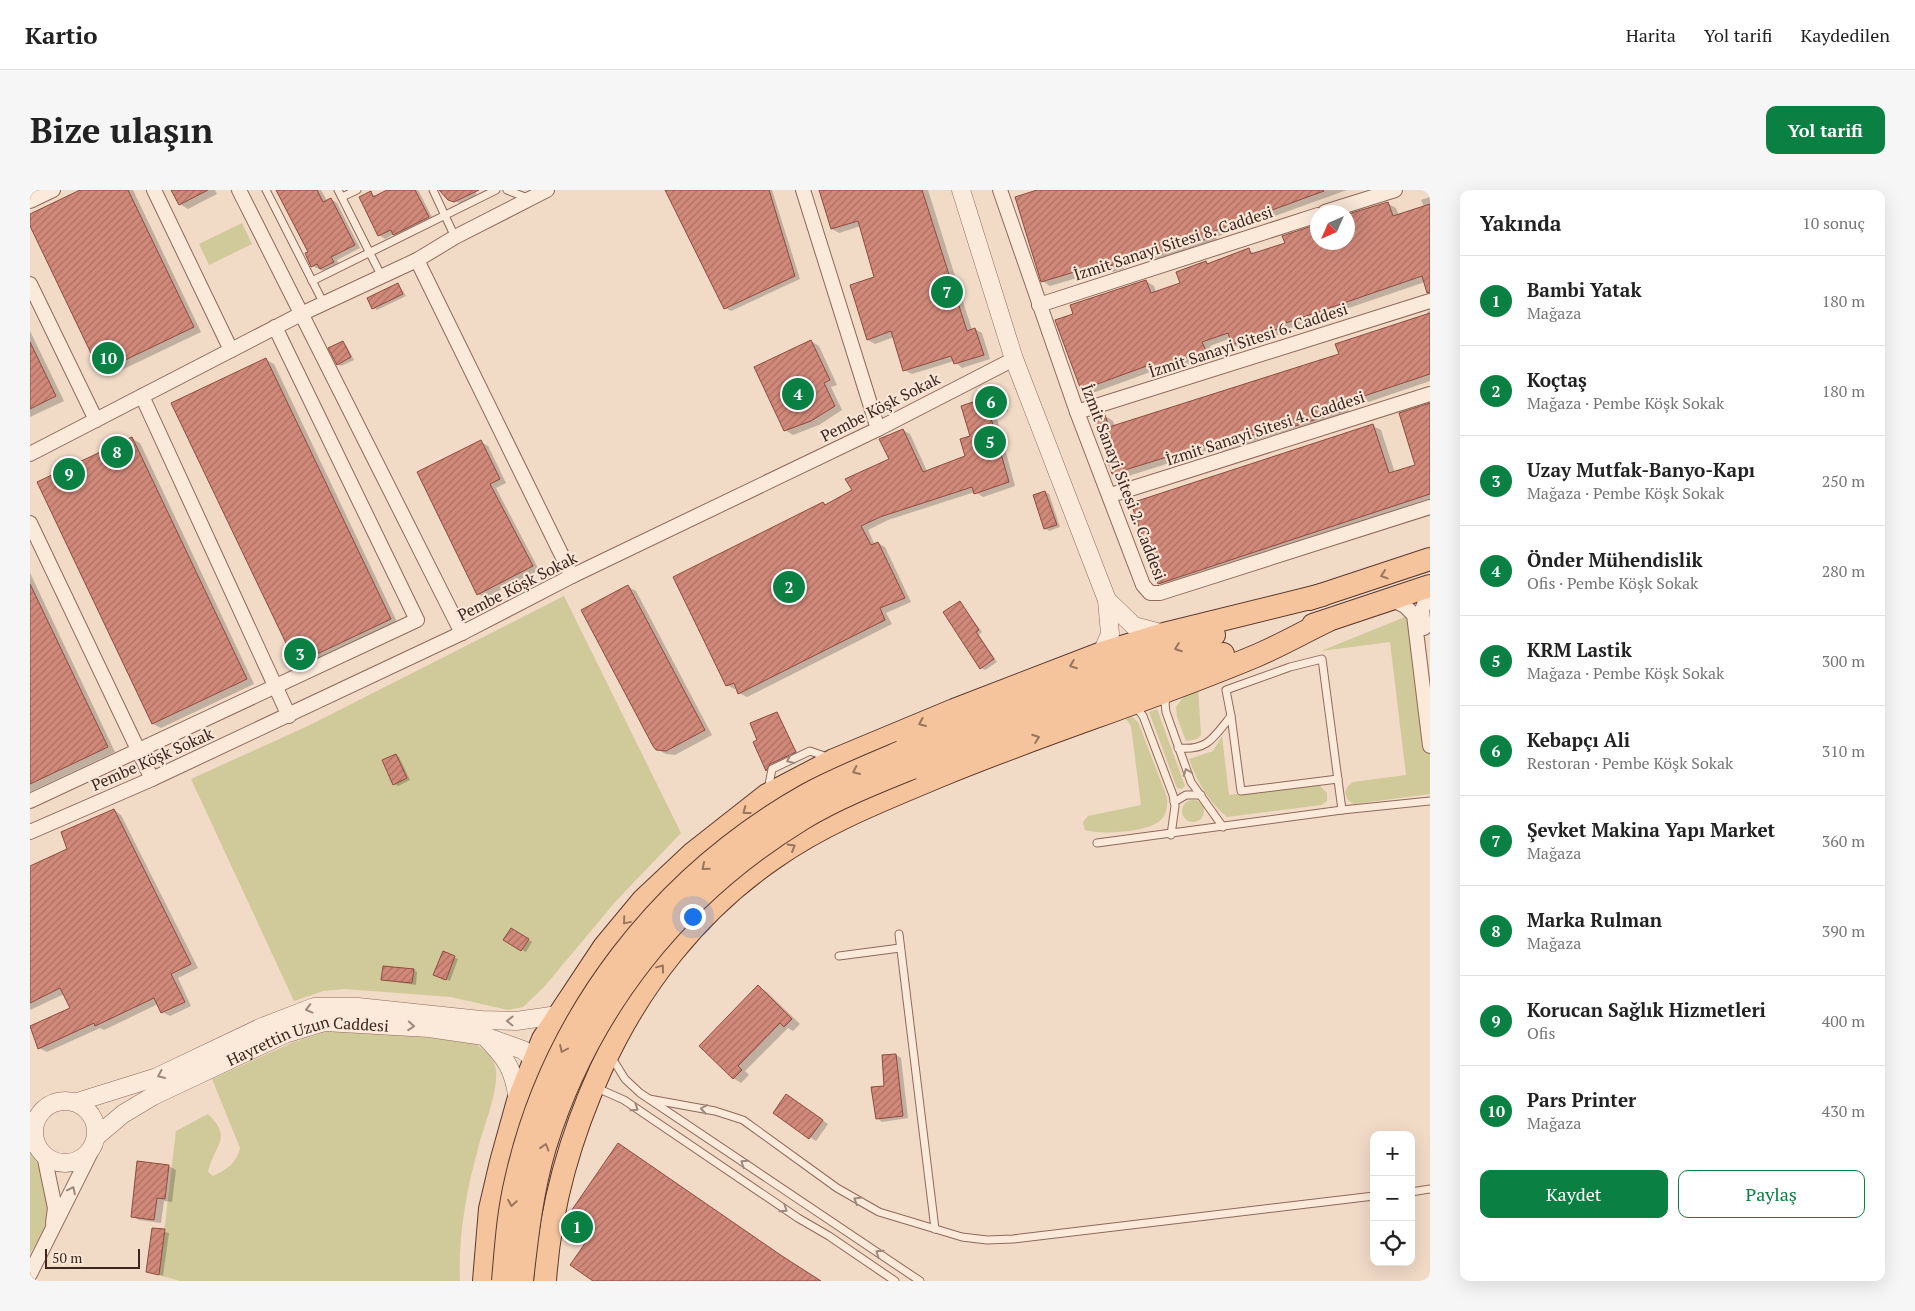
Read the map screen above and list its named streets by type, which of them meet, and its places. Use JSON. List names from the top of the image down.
{
  "streets": {
    "street": [
      "İzmit Sanayi Sitesi 8. Caddesi",
      "İzmit Sanayi Sitesi 6. Caddesi",
      "Pembe Köşk Sokak",
      "İzmit Sanayi Sitesi 4. Caddesi",
      "İzmit Sanayi Sitesi 2. Caddesi",
      "Hayrettin Uzun Caddesi"
    ]
  },
  "crossings": [
    ["İzmit Sanayi Sitesi 8. Caddesi", "İzmit Sanayi Sitesi 2. Caddesi"],
    ["İzmit Sanayi Sitesi 6. Caddesi", "İzmit Sanayi Sitesi 2. Caddesi"],
    ["İzmit Sanayi Sitesi 4. Caddesi", "İzmit Sanayi Sitesi 2. Caddesi"]
  ],
  "scale_bar": "50 m",
  "north": "bottom left",
  "page": {
    "header": "Kartio",
    "nav": ["Harita", "Yol tarifi", "Kaydedilen"],
    "buttons": [
      "Yol tarifi",
      ["Kaydet", "Paylaş"]
    ],
    "title": "Bize ulaşın",
    "heading": ["Yakında", "10 sonuç"],
    "list": [
      {
        "mark": "1",
        "name": "Bambi Yatak",
        "note": "Mağaza",
        "value": "180 m"
      },
      {
        "mark": "2",
        "name": "Koçtaş",
        "note": "Mağaza · Pembe Köşk Sokak",
        "value": "180 m"
      },
      {
        "mark": "3",
        "name": "Uzay Mutfak-Banyo-Kapı",
        "note": "Mağaza · Pembe Köşk Sokak",
        "value": "250 m"
      },
      {
        "mark": "4",
        "name": "Önder Mühendislik",
        "note": "Ofis · Pembe Köşk Sokak",
        "value": "280 m"
      },
      {
        "mark": "5",
        "name": "KRM Lastik",
        "note": "Mağaza · Pembe Köşk Sokak",
        "value": "300 m"
      },
      {
        "mark": "6",
        "name": "Kebapçı Ali",
        "note": "Restoran · Pembe Köşk Sokak",
        "value": "310 m"
      },
      {
        "mark": "7",
        "name": "Şevket Makina Yapı Market",
        "note": "Mağaza",
        "value": "360 m"
      },
      {
        "mark": "8",
        "name": "Marka Rulman",
        "note": "Mağaza",
        "value": "390 m"
      },
      {
        "mark": "9",
        "name": "Korucan Sağlık Hizmetleri",
        "note": "Ofis",
        "value": "400 m"
      },
      {
        "mark": "10",
        "name": "Pars Printer",
        "note": "Mağaza",
        "value": "430 m"
      }
    ],
    "pins": [
      "7",
      "10",
      "4",
      "6",
      "5",
      "8",
      "9",
      "2",
      "3",
      "1"
    ],
    "map_buttons": ["+", "−"],
    "scale": "50 m"
  }
}
